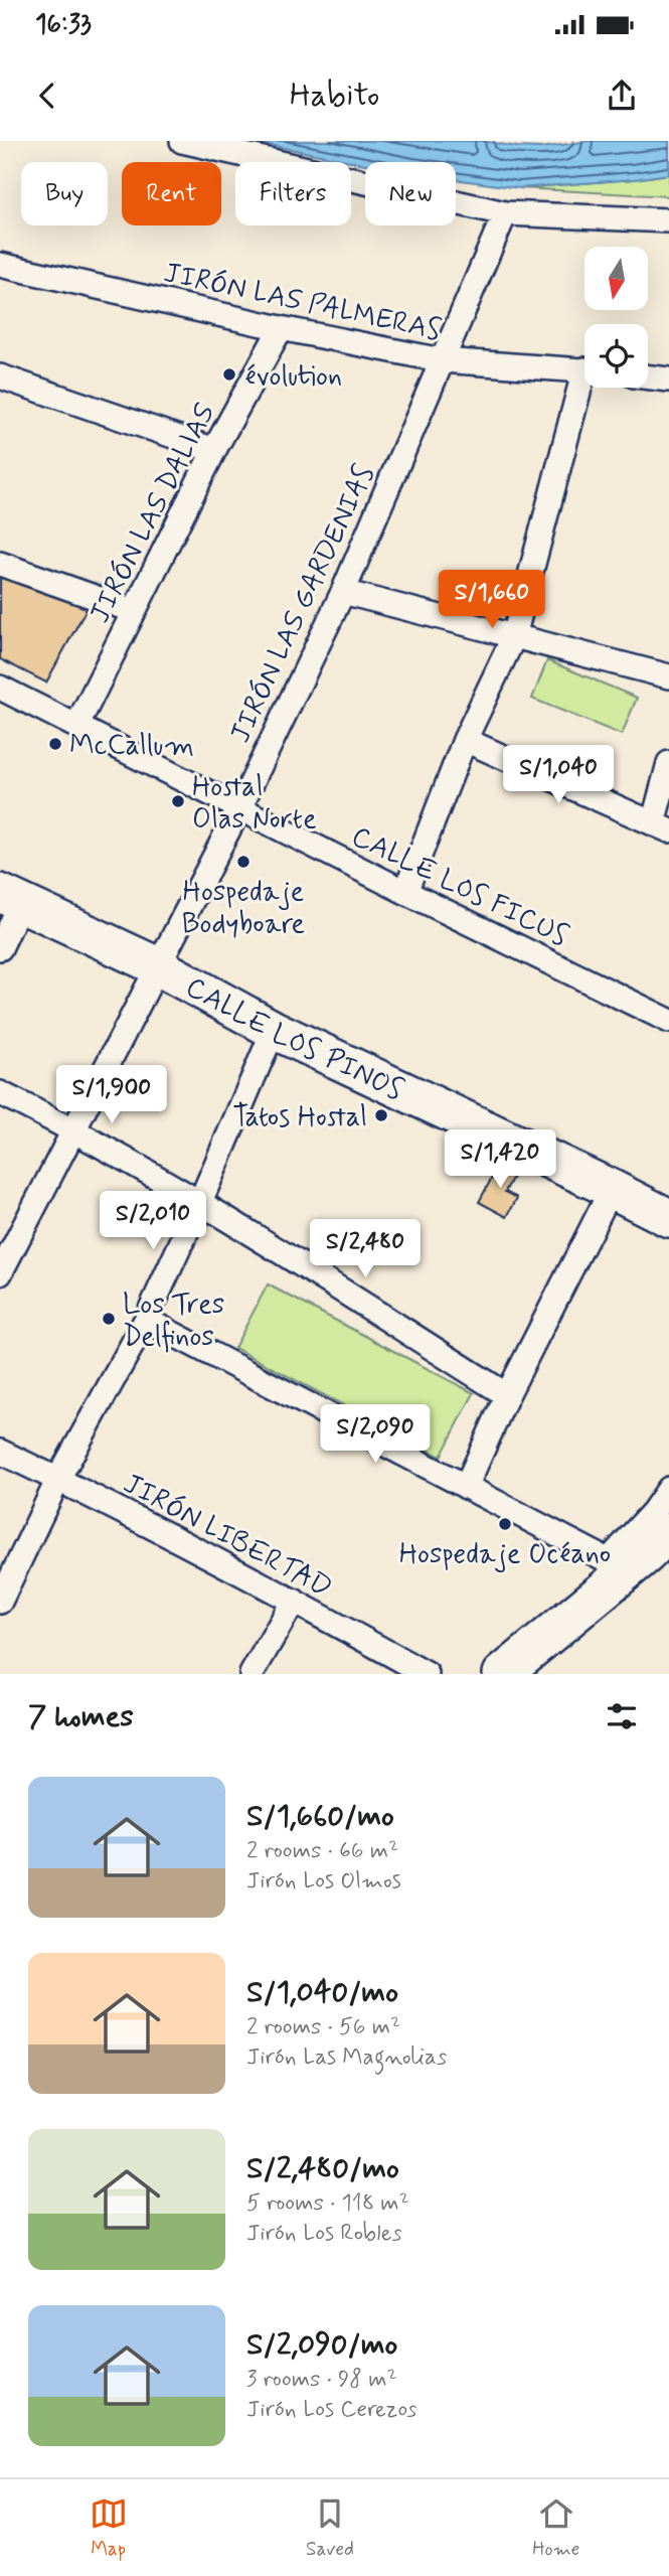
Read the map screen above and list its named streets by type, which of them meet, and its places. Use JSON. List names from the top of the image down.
{
  "streets": {
    "main road": ["CALLE LOS PINOS"],
    "street": [
      "JIRÓN LAS PALMERAS",
      "JIRÓN LAS DALIAS",
      "JIRÓN LAS GARDENIAS",
      "CALLE LOS FICUS",
      "JIRÓN LIBERTAD"
    ]
  },
  "crossings": [
    ["JIRÓN LAS PALMERAS", "JIRÓN LAS DALIAS"],
    ["JIRÓN LAS PALMERAS", "JIRÓN LAS GARDENIAS"],
    ["JIRÓN LAS DALIAS", "CALLE LOS FICUS"],
    ["JIRÓN LAS GARDENIAS", "CALLE LOS FICUS"],
    ["JIRÓN LAS GARDENIAS", "CALLE LOS PINOS"]
  ],
  "places": [
    "évolution",
    "McCallum",
    "Hostal Olas Norte",
    "Hospedaje Bodyboare",
    "Tatos Hostal",
    "Los Tres Delfinos",
    "Hospedaje Océano"
  ],
  "north": "bottom",
  "page": {
    "status": "16:33",
    "header": "Habito",
    "chip": [
      "Buy",
      "Rent",
      "Filters",
      "New"
    ],
    "price": [
      "S/1,660",
      "S/1,040",
      "S/1,900",
      "S/1,420",
      "S/2,010",
      "S/2,480",
      "S/2,090"
    ],
    "heading": "7 homes",
    "list": [
      {
        "name": "S/1,660/mo",
        "note": "2 rooms · 66 m² · Jirón Los Olmos"
      },
      {
        "name": "S/1,040/mo",
        "note": "2 rooms · 56 m² · Jirón Las Magnolias"
      },
      {
        "name": "S/2,480/mo",
        "note": "5 rooms · 118 m² · Jirón Los Robles"
      },
      {
        "name": "S/2,090/mo",
        "note": "3 rooms · 98 m² · Jirón Los Cerezos"
      }
    ],
    "tabs": ["Map", "Saved", "Home"]
  }
}
